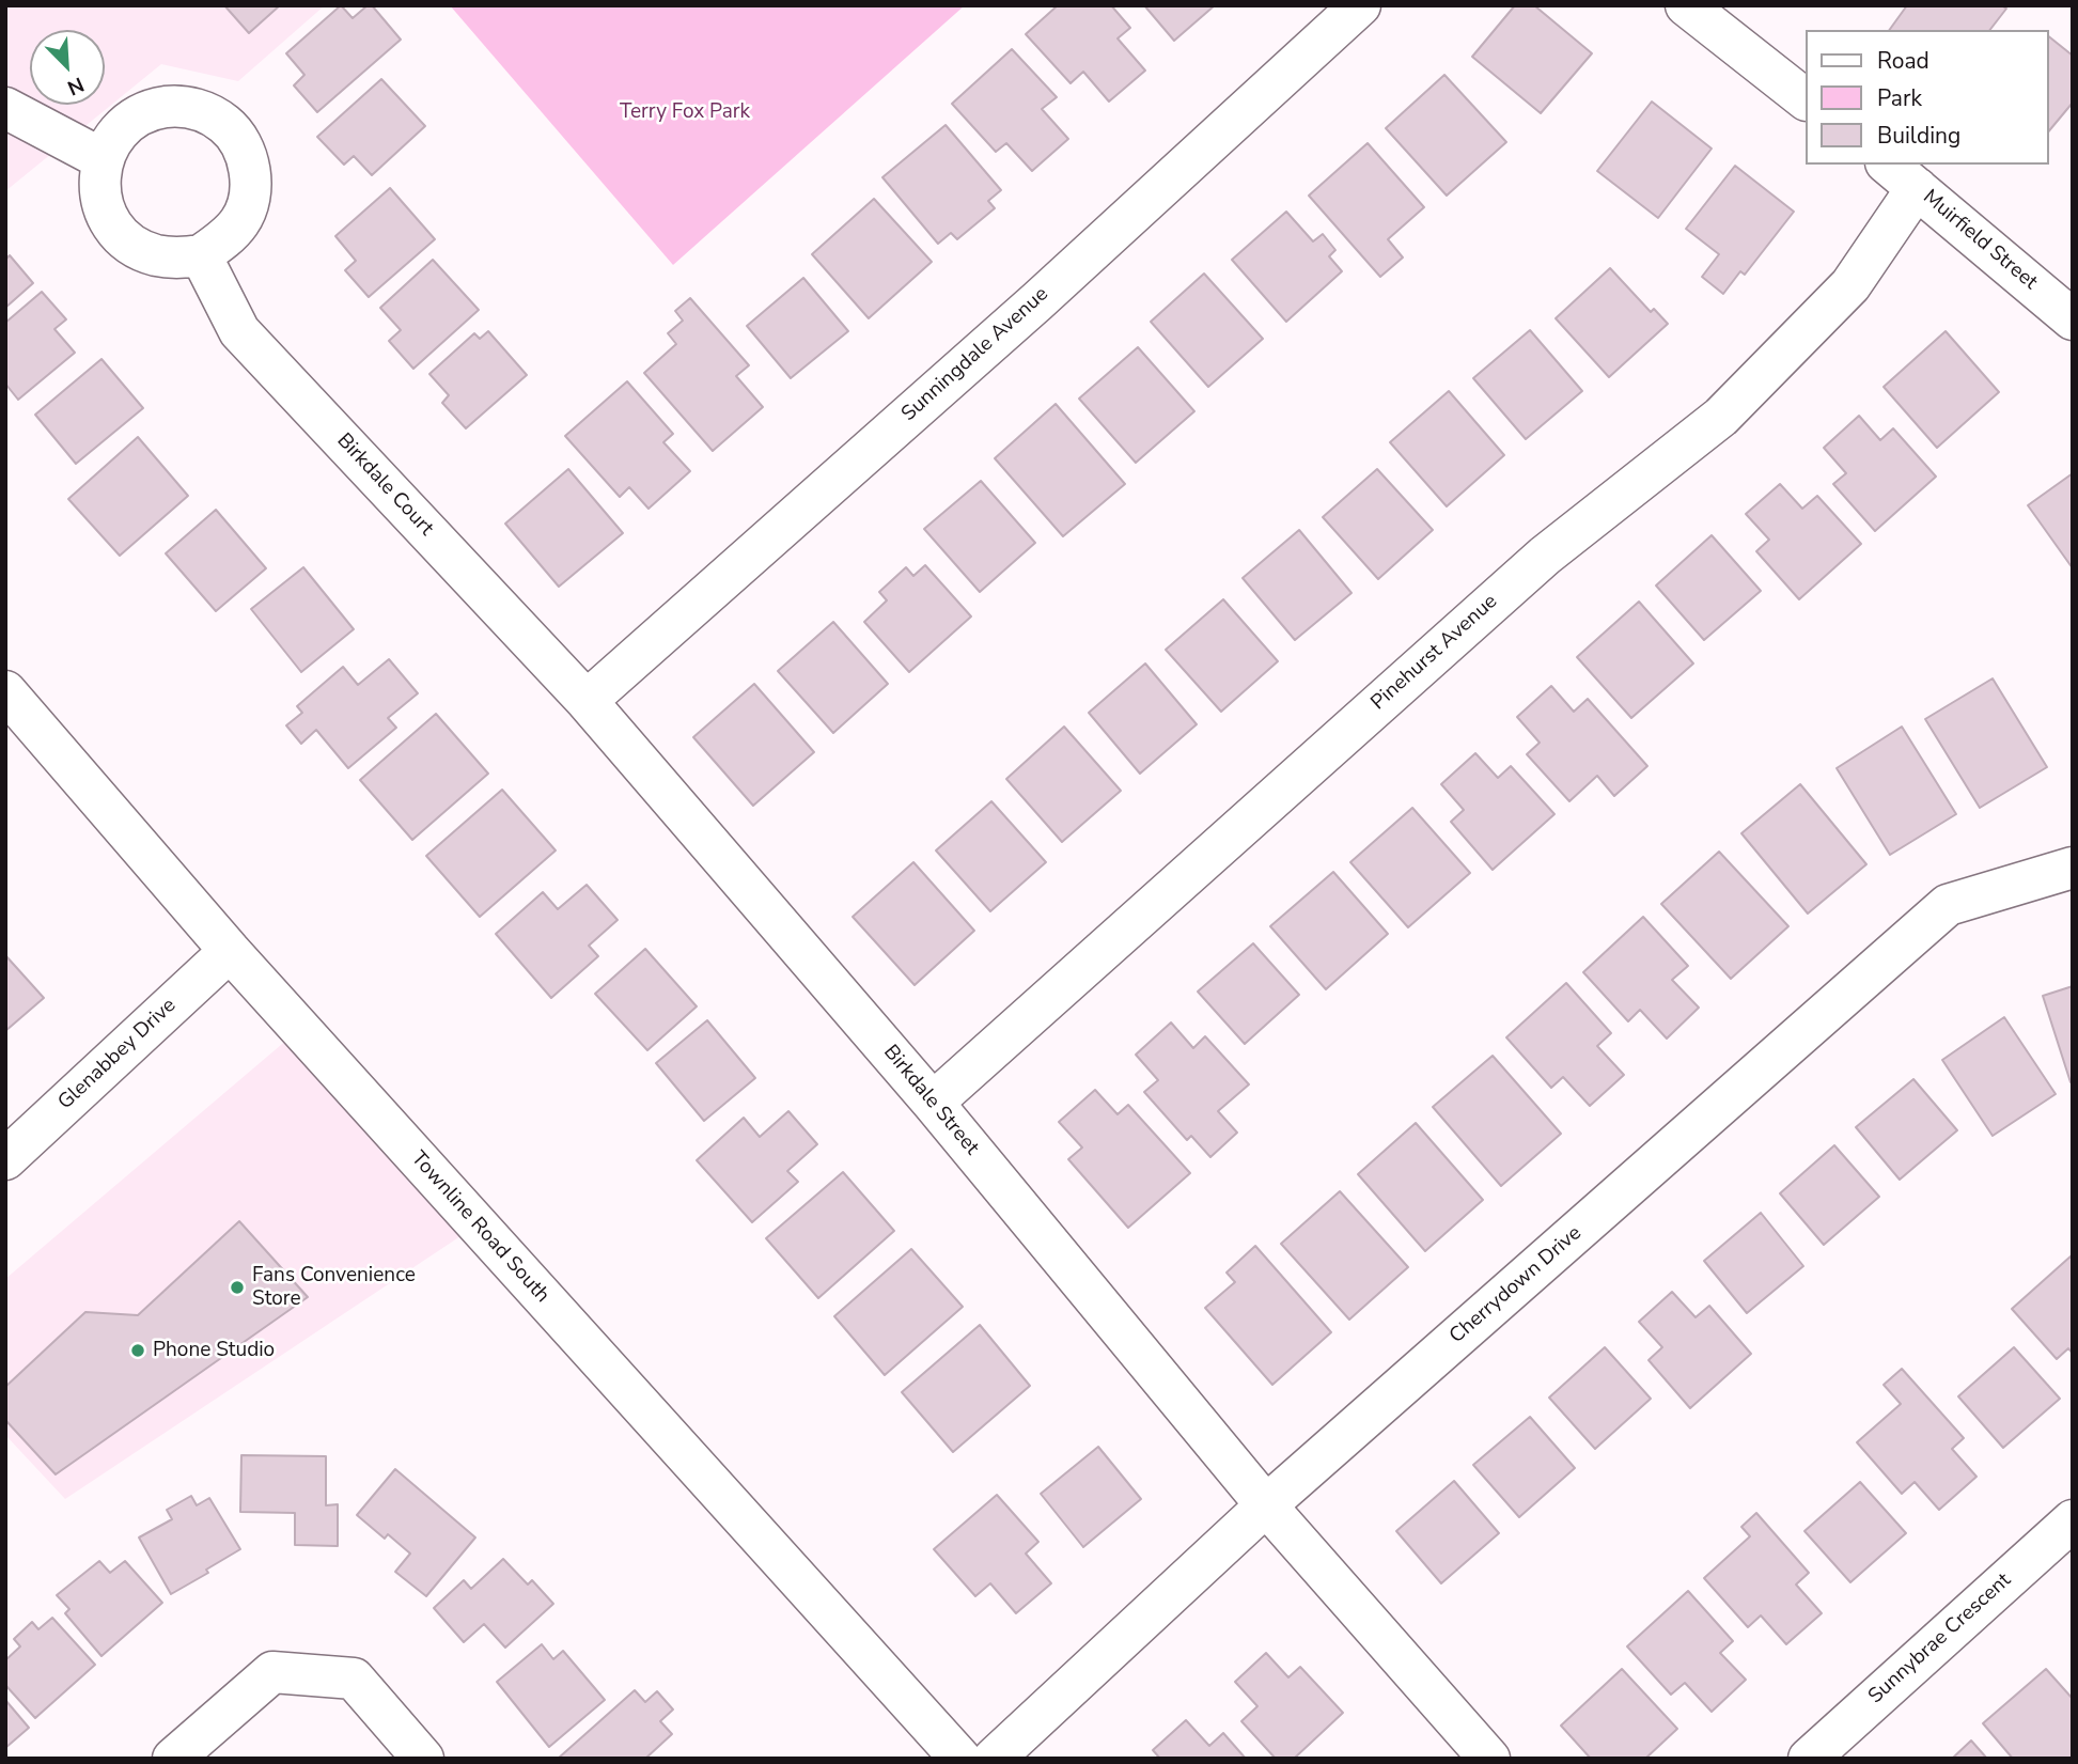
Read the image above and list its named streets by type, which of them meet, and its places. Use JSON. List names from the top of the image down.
{
  "streets": {
    "street": [
      "Muirfield Street",
      "Sunningdale Avenue",
      "Birkdale Court",
      "Pinehurst Avenue",
      "Glenabbey Drive",
      "Birkdale Street",
      "Townline Road South",
      "Cherrydown Drive",
      "Sunnybrae Crescent"
    ]
  },
  "crossings": [
    ["Muirfield Street", "Pinehurst Avenue"],
    ["Sunningdale Avenue", "Birkdale Court"],
    ["Sunningdale Avenue", "Birkdale Street"],
    ["Birkdale Court", "Birkdale Street"],
    ["Pinehurst Avenue", "Birkdale Street"],
    ["Glenabbey Drive", "Townline Road South"],
    ["Birkdale Street", "Cherrydown Drive"]
  ],
  "parks": ["Terry Fox Park"],
  "places": ["Fans Convenience Store", "Phone Studio"],
  "legend": ["Road", "Park", "Building"],
  "north": "bottom right"
}
